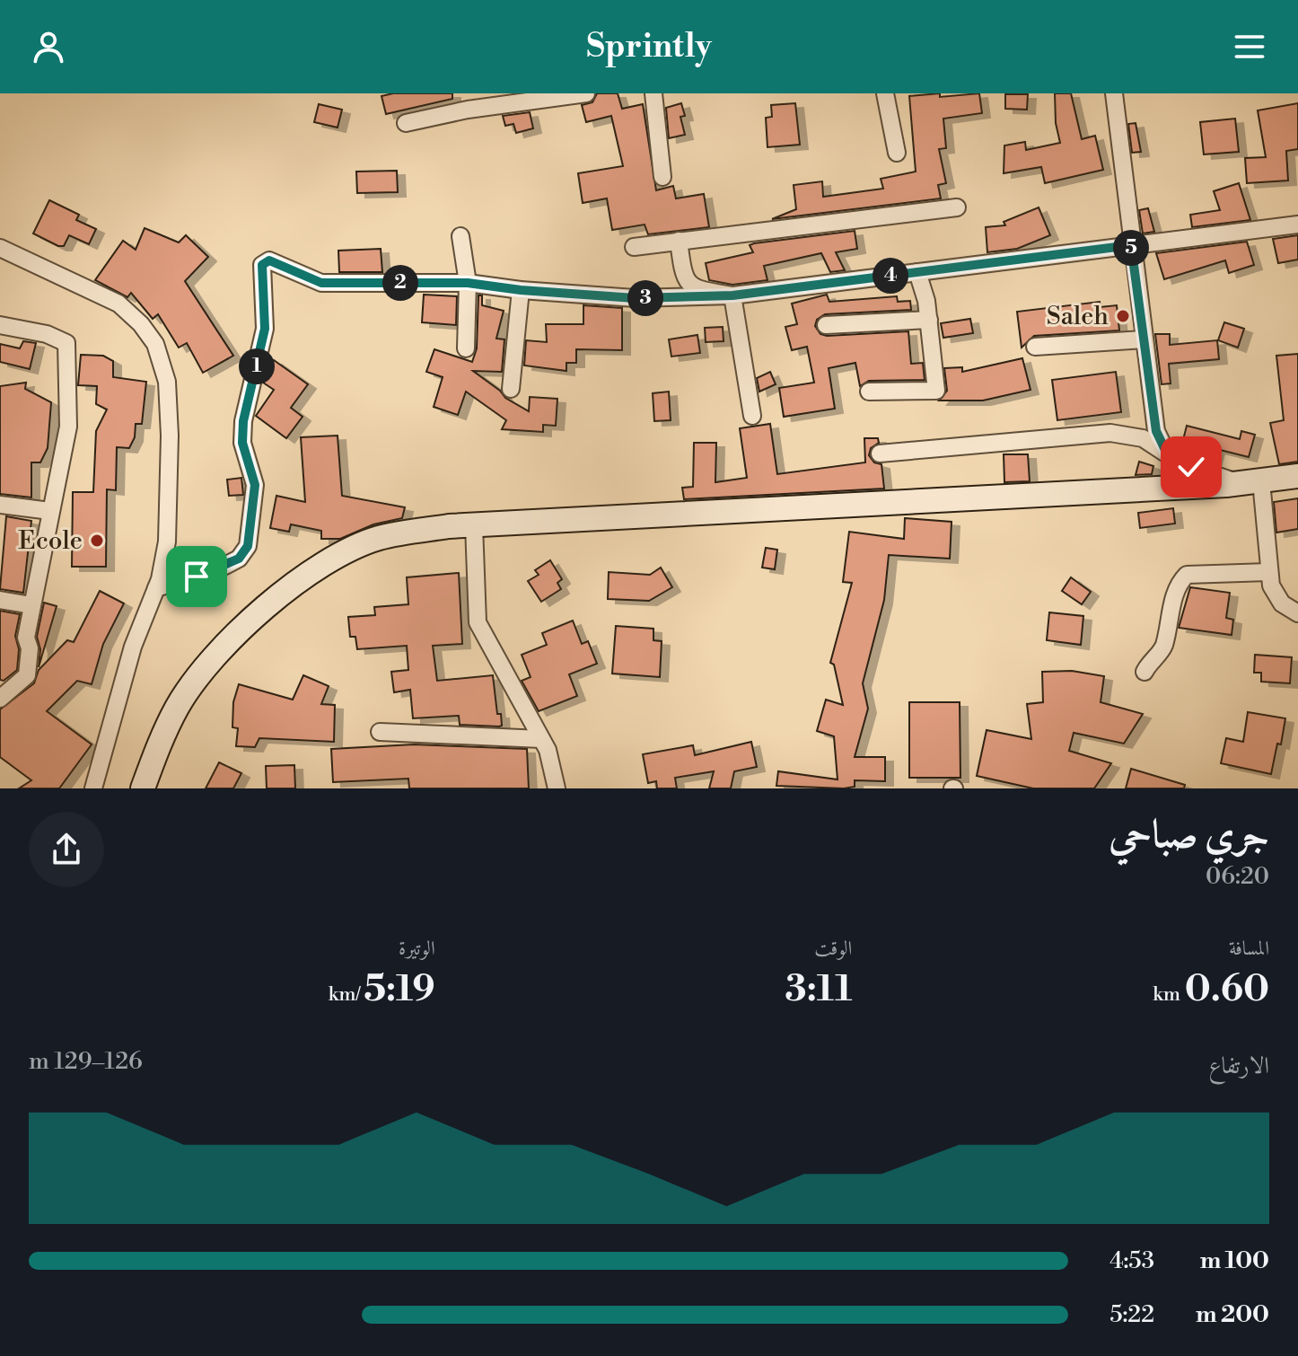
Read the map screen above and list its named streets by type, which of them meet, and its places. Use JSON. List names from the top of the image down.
{
  "places": ["Saleh", "Ecole"],
  "page": {
    "header": "Sprintly",
    "pins": [
      "5",
      "4",
      "2",
      "3",
      "1"
    ],
    "heading": ["جري صباحي", "06:20"],
    "stats": [
      ["المسافة", "0.60 km"],
      ["الوقت", "3:11"],
      ["الوتيرة", "5:19 /km"]
    ],
    "chart": ["الارتفاع", "126–129 m"],
    "list": [
      {
        "name": "100 m",
        "note": "4:53"
      },
      {
        "name": "200 m",
        "note": "5:22"
      }
    ]
  }
}
